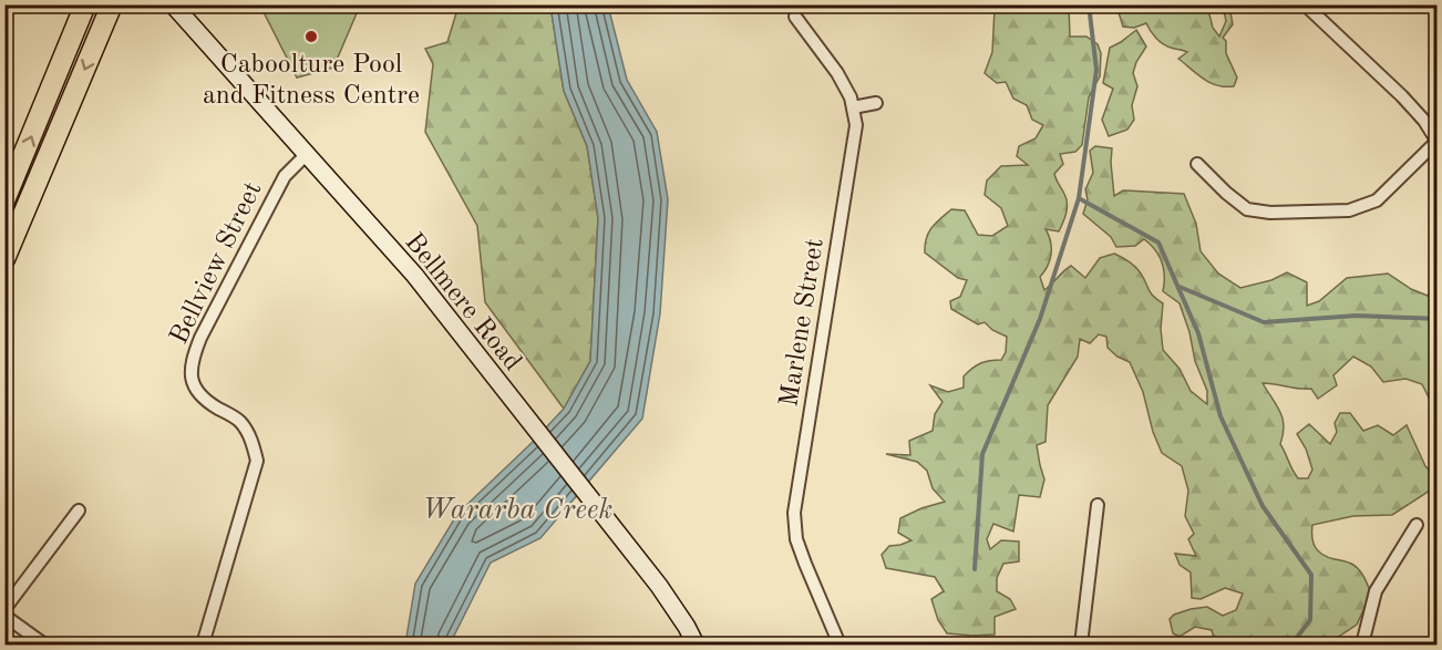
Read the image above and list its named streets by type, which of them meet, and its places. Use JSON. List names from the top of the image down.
{
  "streets": {
    "main road": ["Bellmere Road"],
    "street": ["Bellview Street", "Marlene Street"]
  },
  "crossings": [
    ["Bellview Street", "Bellmere Road"]
  ],
  "water": ["Wararba Creek"],
  "places": ["Caboolture Pool and Fitness Centre"]
}
